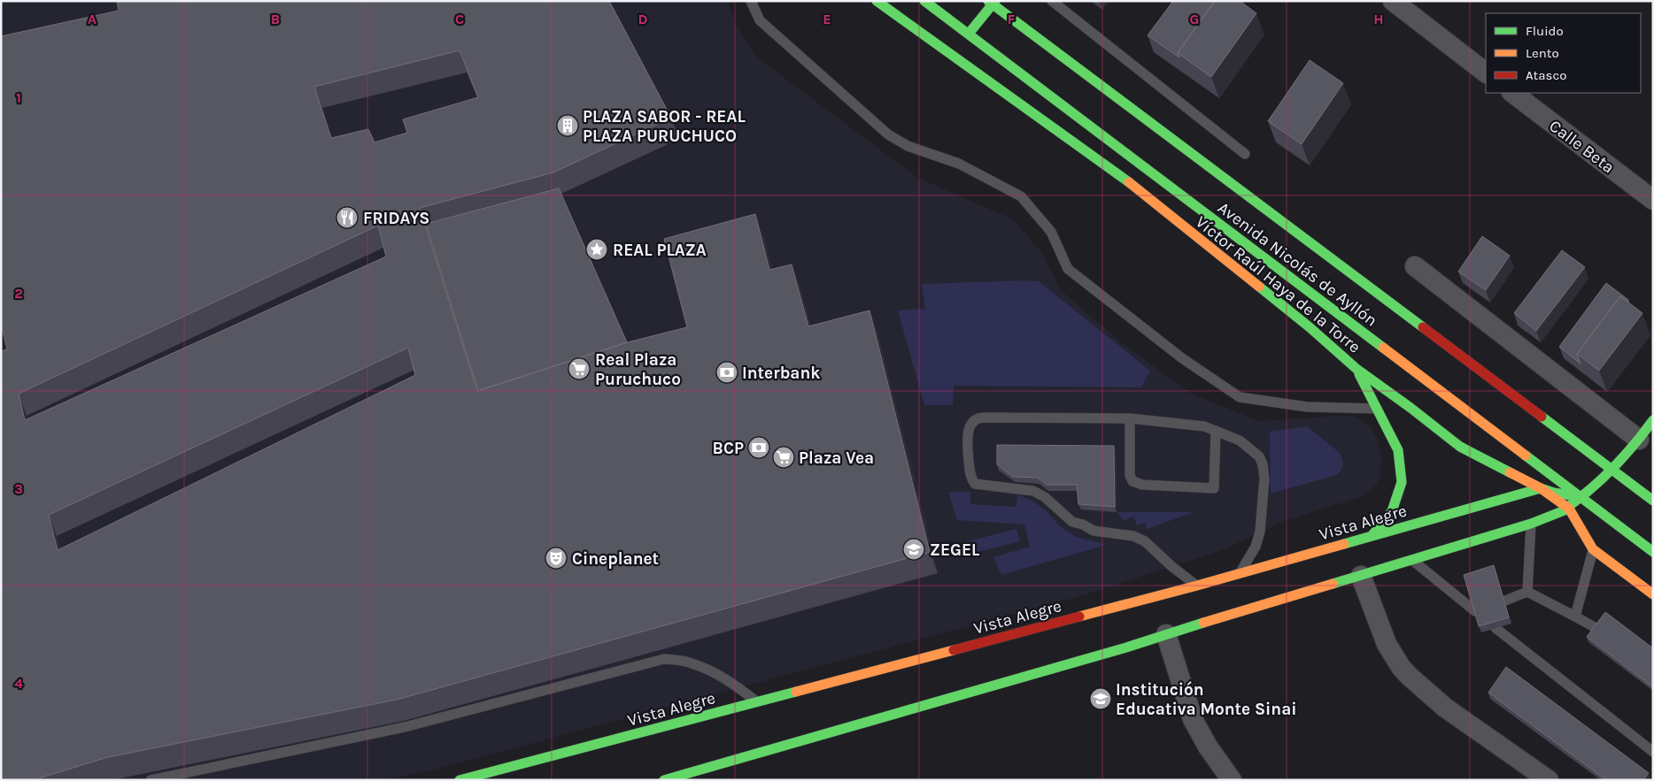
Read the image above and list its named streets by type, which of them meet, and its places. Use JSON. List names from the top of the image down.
{
  "streets": {
    "street": [
      "Calle Beta",
      "Avenida Nicolás de Ayllón",
      "Víctor Raúl Haya de la Torre",
      "Vista Alegre"
    ]
  },
  "crossings": [
    ["Víctor Raúl Haya de la Torre", "Vista Alegre"]
  ],
  "places": {
    "building": ["PLAZA SABOR - REAL PLAZA PURUCHUCO"],
    "restaurant": ["FRIDAYS"],
    "place": ["REAL PLAZA"],
    "supermarket": ["Real Plaza Puruchuco", "Plaza Vea"],
    "bank": ["Interbank", "BCP"],
    "school or university": ["ZEGEL", "Institución Educativa Monte Sinai"],
    "theatre": ["Cineplanet"]
  },
  "legend": ["Fluido", "Lento", "Atasco"],
  "grid": {
    "columns": [
      "A",
      "B",
      "C",
      "D",
      "E",
      "F",
      "G",
      "H"
    ],
    "rows": [
      "1",
      "2",
      "3",
      "4"
    ]
  }
}
